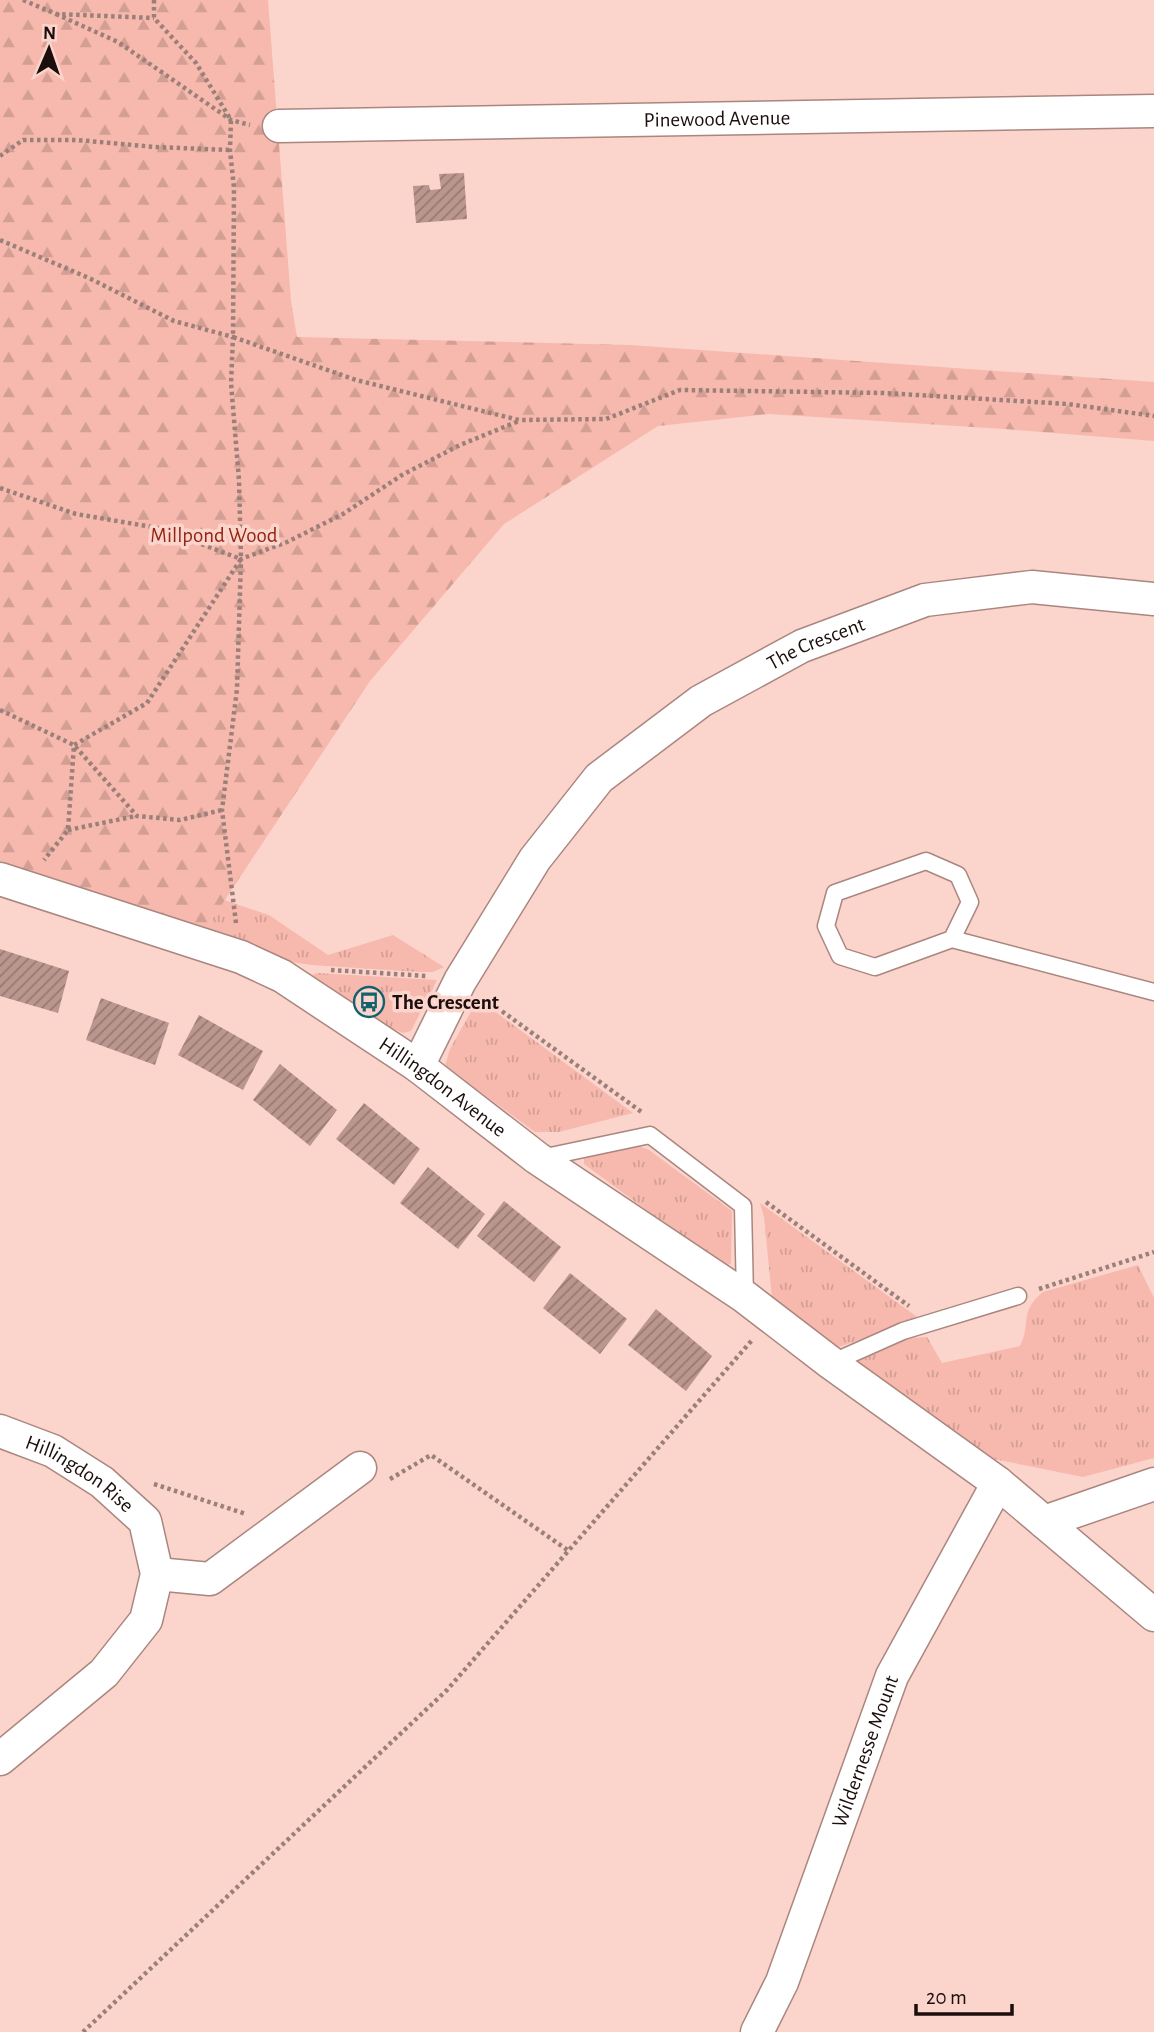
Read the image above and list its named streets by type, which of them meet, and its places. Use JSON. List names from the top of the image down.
{
  "streets": {
    "street": [
      "Pinewood Avenue",
      "The Crescent",
      "Hillingdon Avenue",
      "Hillingdon Rise",
      "Wildernesse Mount"
    ]
  },
  "crossings": [
    ["The Crescent", "Hillingdon Avenue"],
    ["Hillingdon Avenue", "Wildernesse Mount"]
  ],
  "parks": ["Millpond Wood"],
  "places": {
    "bus stop": ["The Crescent"]
  },
  "scale_bar": "20 m",
  "north": "top"
}
